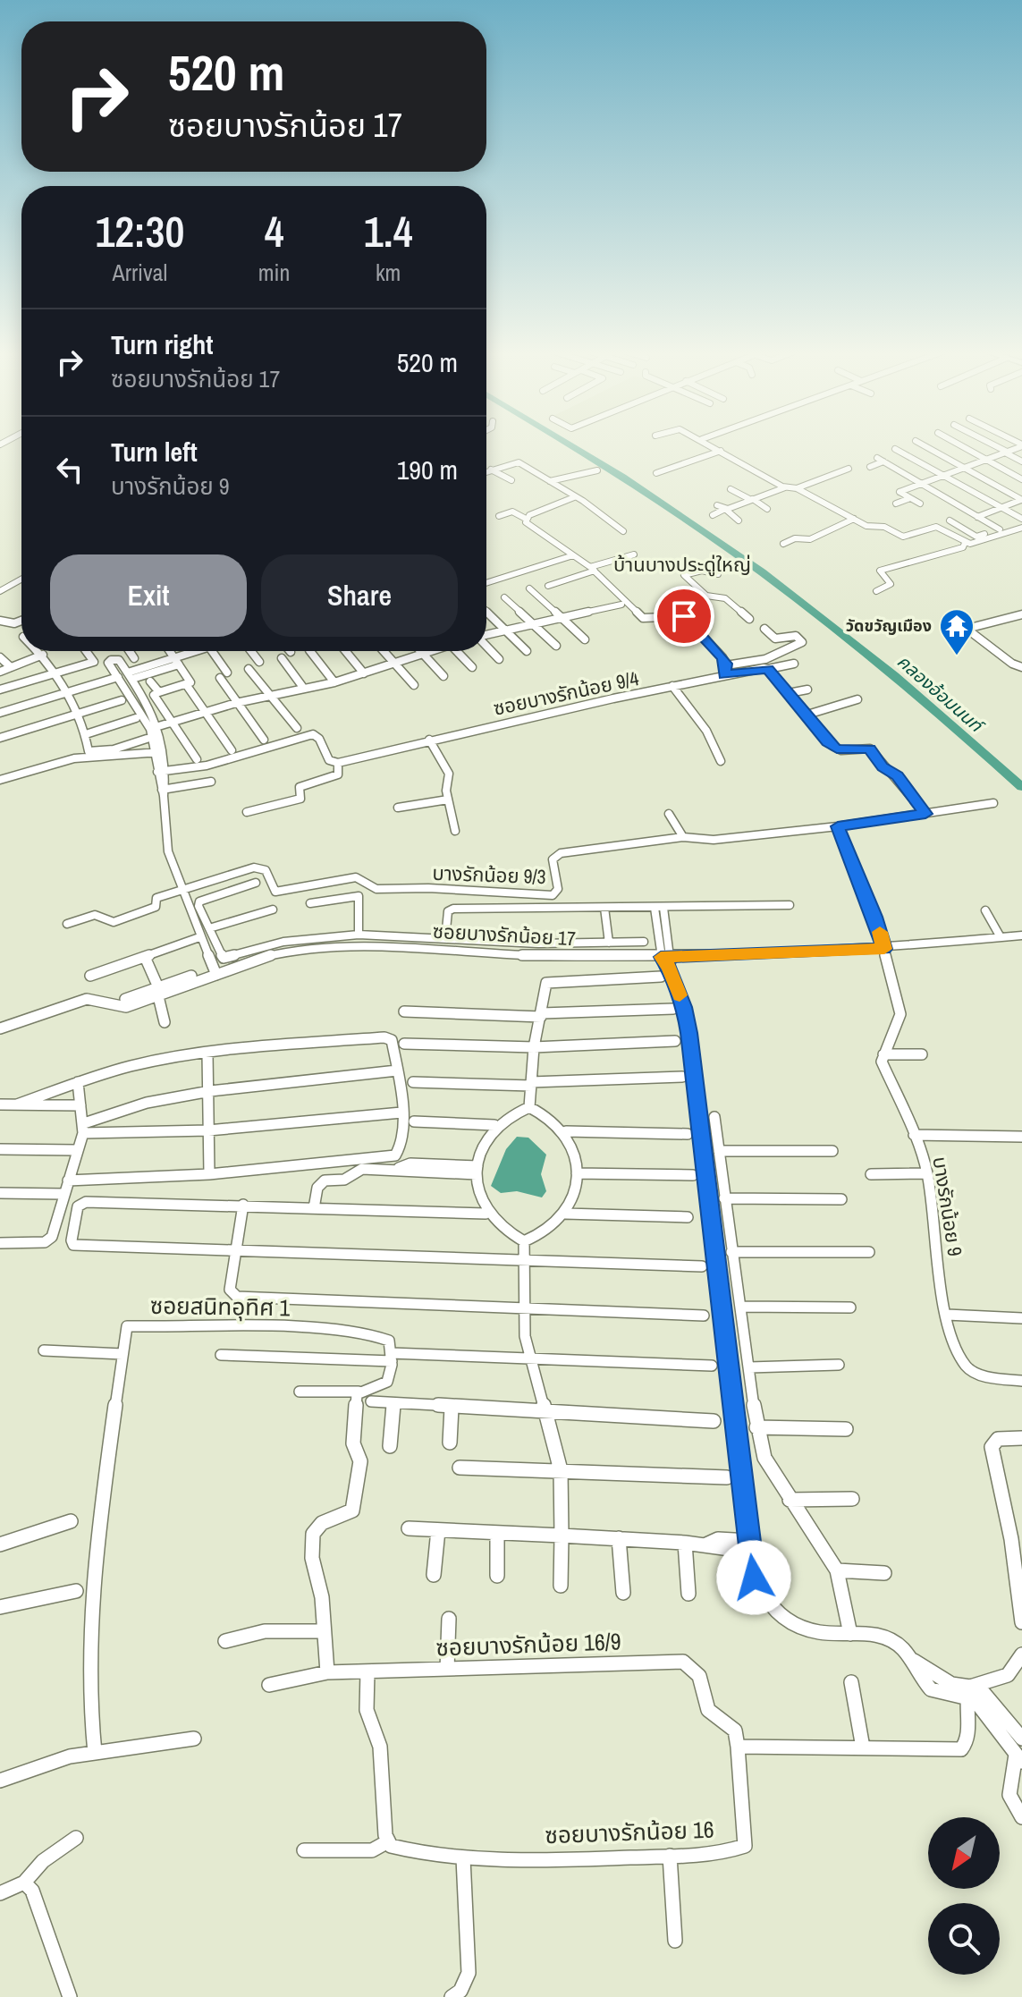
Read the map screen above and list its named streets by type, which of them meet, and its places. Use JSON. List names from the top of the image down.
{
  "streets": {
    "street": [
      "ซอยบางรักน้อย 9/4",
      "บางรักน้อย 9/3",
      "ซอยบางรักน้อย 17",
      "บางรักน้อย 9",
      "ซอยสนิทอุทิศ 1",
      "ซอยบางรักน้อย 16/9",
      "ซอยบางรักน้อย 16"
    ]
  },
  "crossings": [
    ["ซอยบางรักน้อย 16/9", "ซอยบางรักน้อย 16"]
  ],
  "districts": ["บ้านบางประดู่ใหญ่"],
  "water": ["คลองอ้อมนนท์"],
  "places": {
    "temple": ["วัดขวัญเมือง"]
  },
  "north": "bottom left",
  "page": {
    "turn": ["520 m", "ซอยบางรักน้อย 17"],
    "eta": [
      "12:30",
      "Arrival",
      "4",
      "min",
      "1.4",
      "km"
    ],
    "list": [
      {
        "name": "Turn right",
        "note": "ซอยบางรักน้อย 17",
        "value": "520 m"
      },
      {
        "name": "Turn left",
        "note": "บางรักน้อย 9",
        "value": "190 m"
      }
    ],
    "buttons": ["Exit", "Share"]
  }
}
